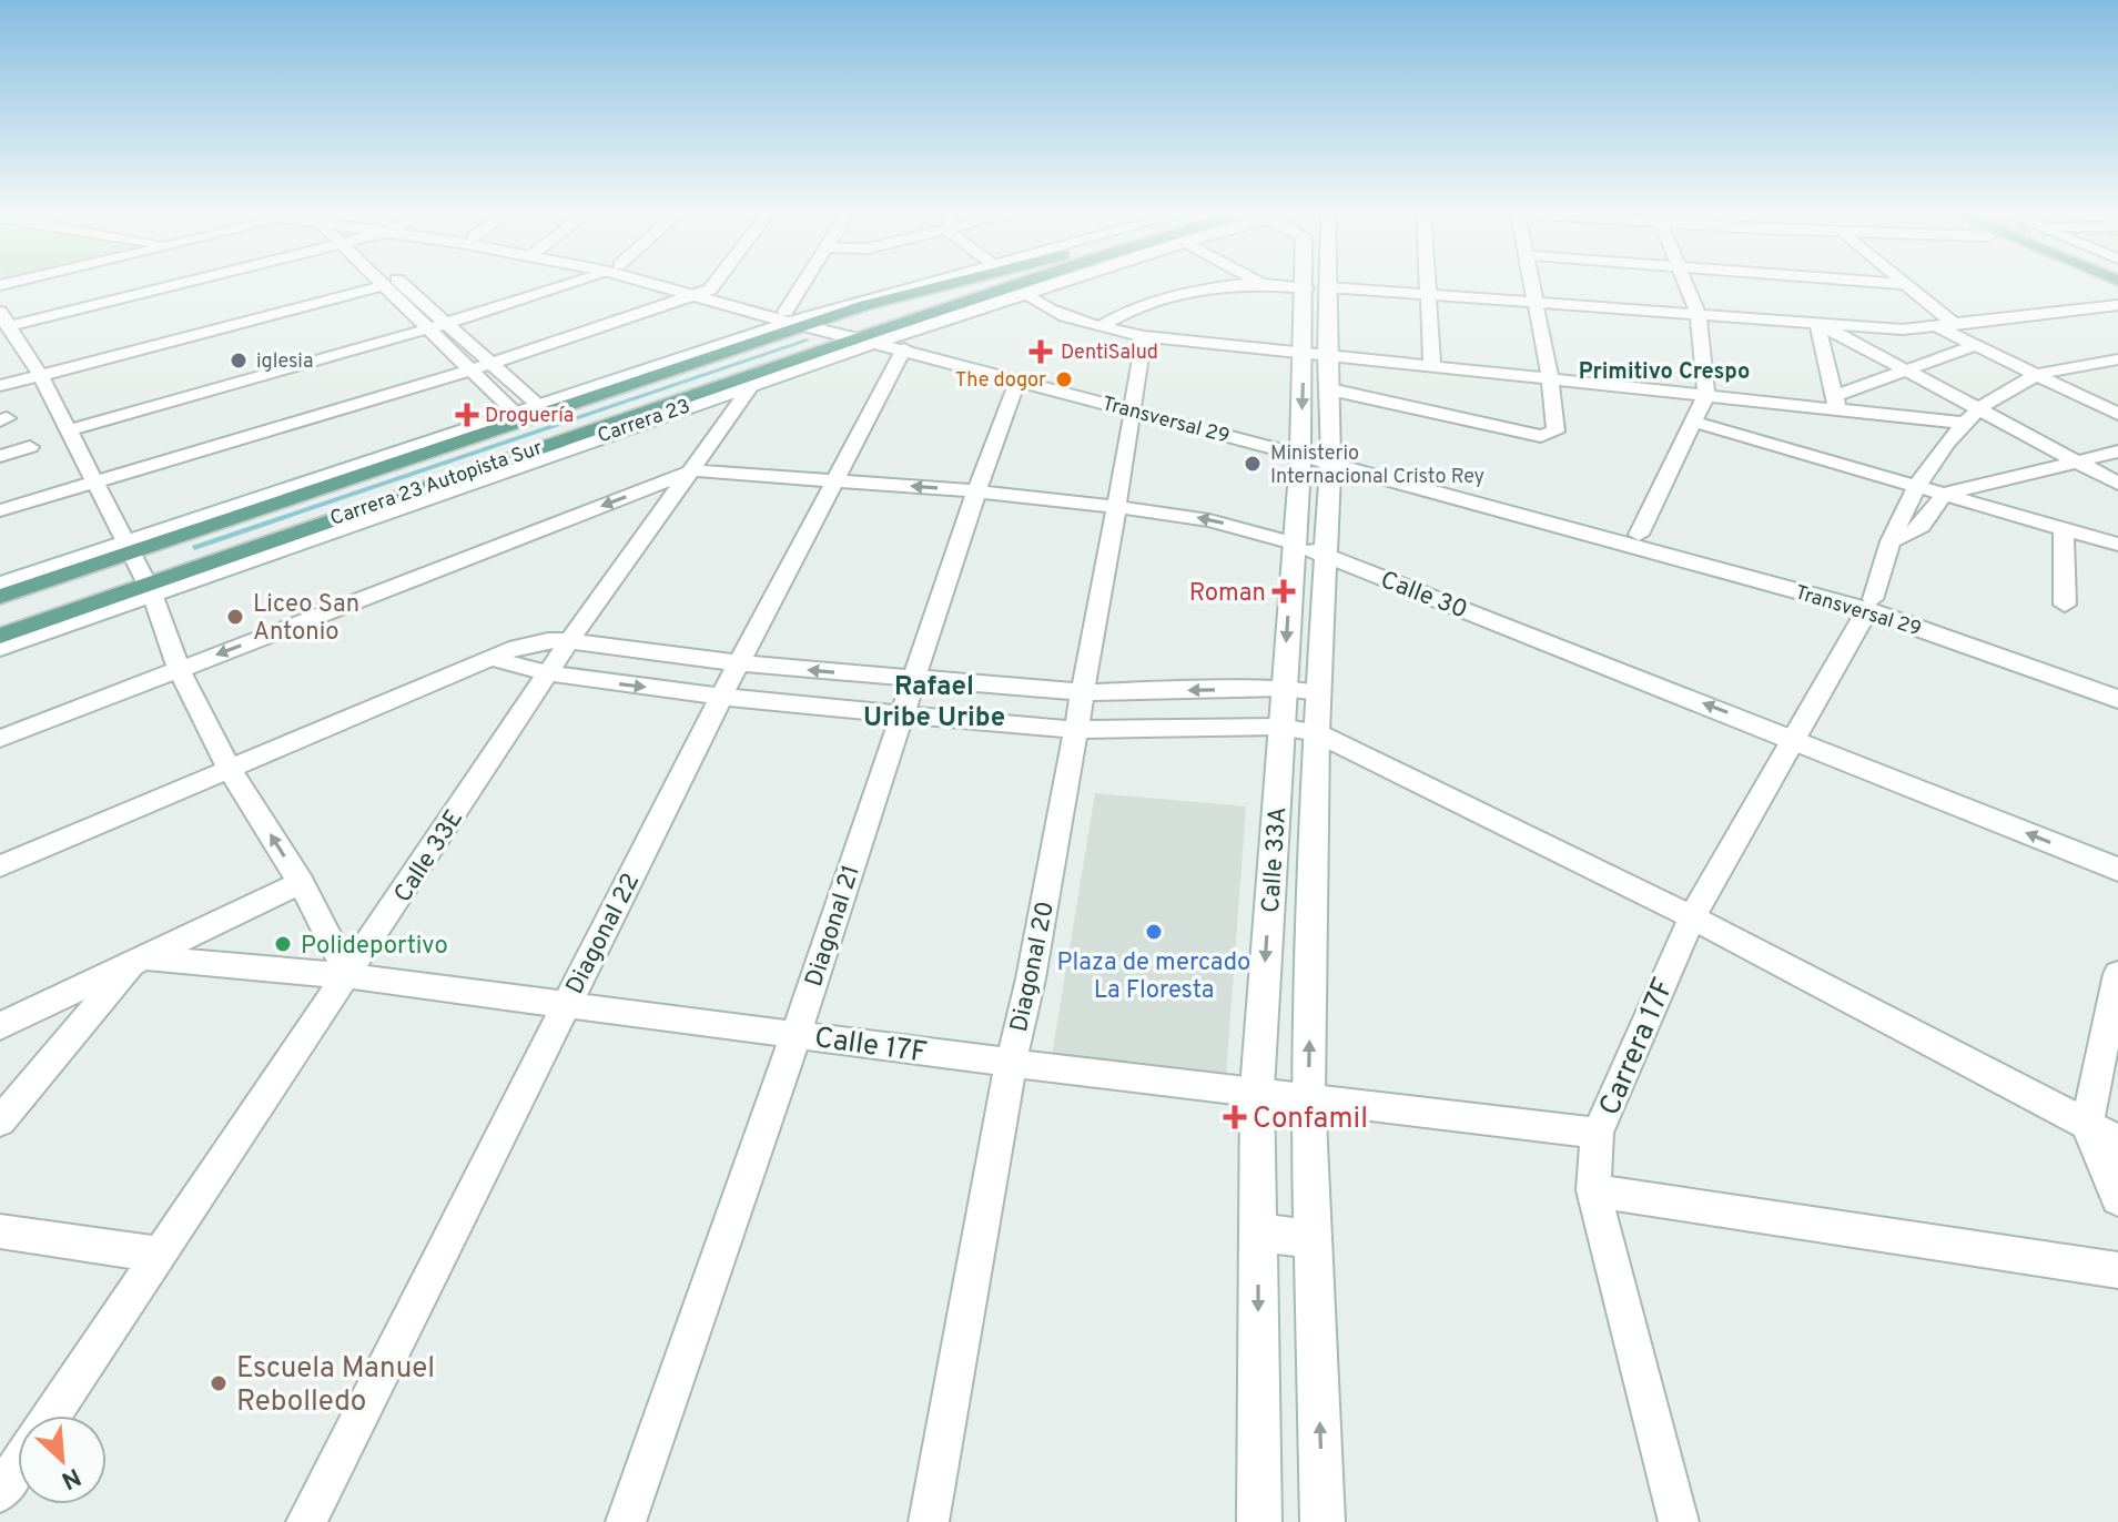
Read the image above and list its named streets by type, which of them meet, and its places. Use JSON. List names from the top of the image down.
{
  "streets": {
    "main road": ["Carrera 23", "Carrera 23 Autopista Sur"],
    "street": [
      "Transversal 29",
      "Calle 30",
      "Calle 33E",
      "Calle 33A",
      "Diagonal 21",
      "Diagonal 22",
      "Diagonal 20",
      "Calle 17F",
      "Carrera 17F"
    ]
  },
  "crossings": [
    ["Transversal 29", "Carrera 23"],
    ["Transversal 29", "Carrera 23 Autopista Sur"],
    ["Transversal 29", "Calle 33A"],
    ["Transversal 29", "Diagonal 21"],
    ["Transversal 29", "Diagonal 22"],
    ["Transversal 29", "Diagonal 20"],
    ["Transversal 29", "Carrera 17F"],
    ["Carrera 23", "Carrera 23 Autopista Sur"],
    ["Carrera 23", "Calle 33E"],
    ["Carrera 23", "Diagonal 22"],
    ["Carrera 23 Autopista Sur", "Calle 33E"],
    ["Calle 30", "Calle 33E"],
    ["Calle 30", "Calle 33A"],
    ["Calle 30", "Diagonal 21"],
    ["Calle 30", "Diagonal 22"],
    ["Calle 30", "Diagonal 20"],
    ["Calle 30", "Carrera 17F"],
    ["Calle 33E", "Calle 17F"],
    ["Calle 33A", "Calle 17F"],
    ["Diagonal 21", "Calle 17F"],
    ["Diagonal 22", "Calle 17F"],
    ["Diagonal 20", "Calle 17F"],
    ["Calle 17F", "Carrera 17F"]
  ],
  "districts": ["Primitivo Crespo", "Rafael Uribe Uribe"],
  "places": {
    "health": [
      "DentiSalud",
      "Droguería",
      "Roman",
      "Confamil"
    ],
    "other": [
      "iglesia",
      "The dogor",
      "Ministerio Internacional Cristo Rey",
      "Liceo San Antonio",
      "Plaza de mercado La Floresta",
      "Polideportivo",
      "Escuela Manuel Rebolledo"
    ]
  },
  "north": "bottom right"
}
